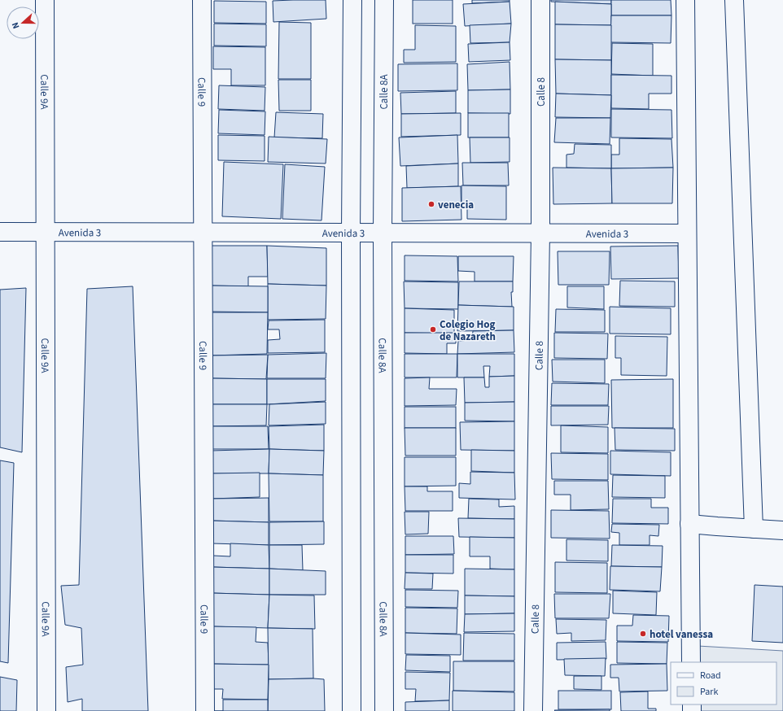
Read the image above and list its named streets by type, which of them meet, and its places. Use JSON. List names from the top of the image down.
{
  "streets": {
    "street": [
      "Calle 9A",
      "Calle 9",
      "Calle 8A",
      "Calle 8",
      "Avenida 3"
    ]
  },
  "crossings": [
    ["Calle 9A", "Avenida 3"],
    ["Calle 9", "Avenida 3"],
    ["Calle 8A", "Avenida 3"],
    ["Calle 8", "Avenida 3"]
  ],
  "places": ["venecia", "Colegio Hog de Nazareth", "hotel vanessa"],
  "legend": ["Road", "Park"],
  "north": "left"
}
